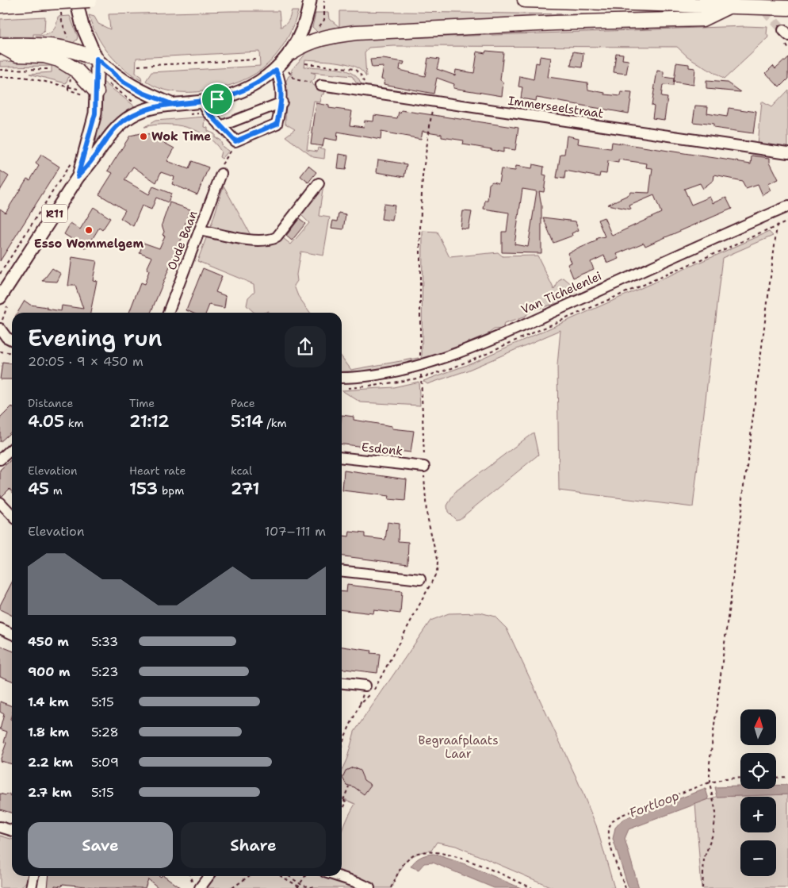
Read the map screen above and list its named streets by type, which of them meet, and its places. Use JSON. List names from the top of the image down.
{
  "streets": {
    "main road": ["R11"],
    "street": [
      "Immerseelstraat",
      "Oude Baan",
      "Van Tichelenlei",
      "Esdonk"
    ]
  },
  "water": ["Fortloop"],
  "parks": ["Begraafplaats Laar"],
  "places": ["Wok Time", "Esso Wommelgem"],
  "north": "top",
  "page": {
    "heading": ["Evening run", "20:05 · 9 × 450 m"],
    "stats": [
      ["Distance", "4.05 km"],
      ["Time", "21:12"],
      ["Pace", "5:14 /km"],
      ["Elevation", "45 m"],
      ["Heart rate", "153 bpm"],
      ["kcal", "271"]
    ],
    "chart": ["Elevation", "107–111 m"],
    "list": [
      {
        "name": "450 m",
        "note": "5:33"
      },
      {
        "name": "900 m",
        "note": "5:23"
      },
      {
        "name": "1.4 km",
        "note": "5:15"
      },
      {
        "name": "1.8 km",
        "note": "5:28"
      },
      {
        "name": "2.2 km",
        "note": "5:09"
      },
      {
        "name": "2.7 km",
        "note": "5:15"
      }
    ],
    "map_buttons": ["+", "−"],
    "buttons": ["Save", "Share"]
  }
}
